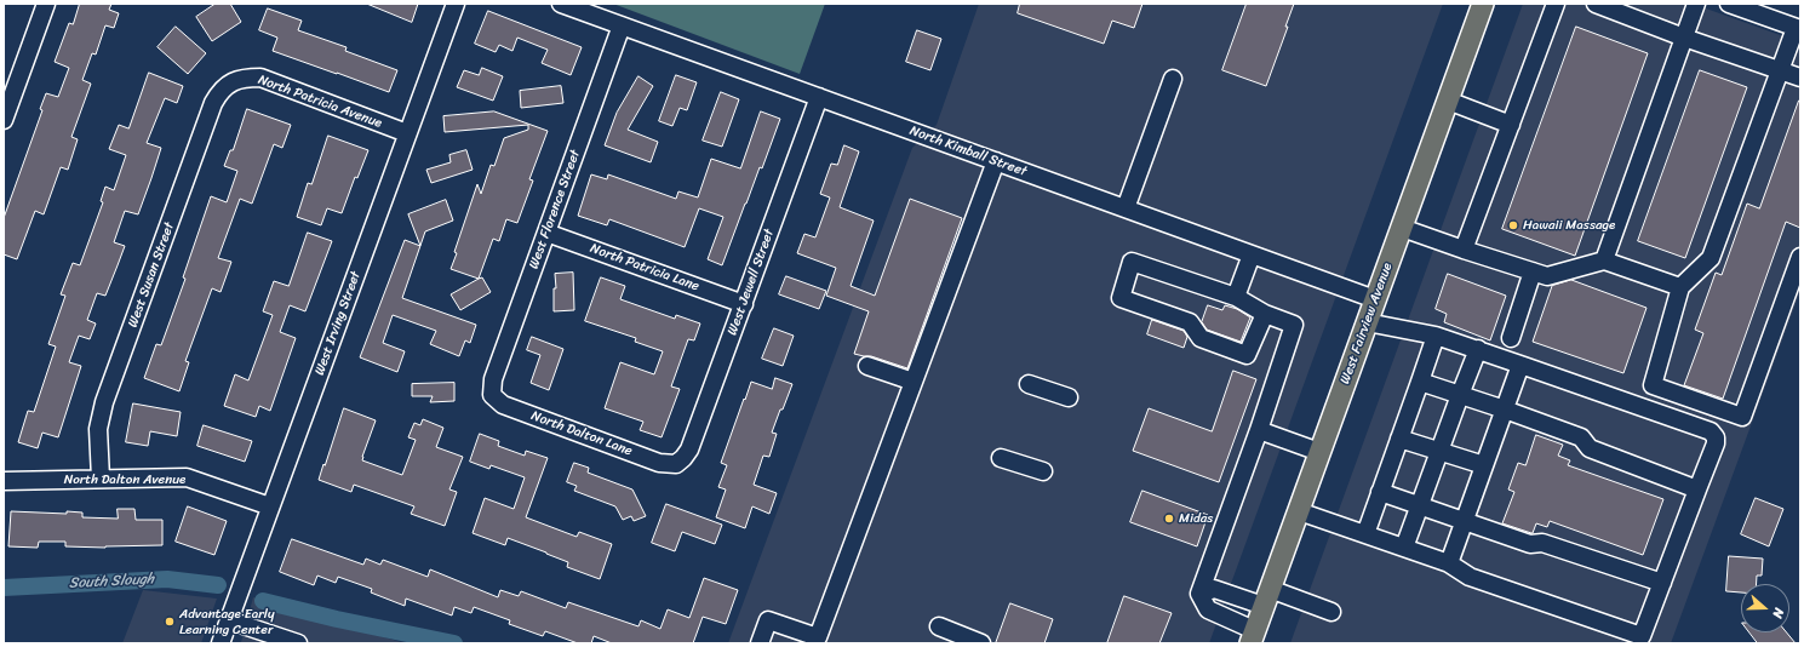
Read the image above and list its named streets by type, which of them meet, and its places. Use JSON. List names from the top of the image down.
{
  "streets": {
    "main road": ["West Fairview Avenue"],
    "street": [
      "North Patricia Avenue",
      "North Kimball Street",
      "West Florence Street",
      "North Patricia Lane",
      "West Susan Street",
      "West Jewell Street",
      "West Irving Street",
      "North Dalton Lane",
      "North Dalton Avenue"
    ]
  },
  "crossings": [
    ["North Patricia Avenue", "West Susan Street"],
    ["North Patricia Avenue", "West Irving Street"],
    ["North Kimball Street", "West Florence Street"],
    ["North Kimball Street", "West Jewell Street"],
    ["North Kimball Street", "West Fairview Avenue"],
    ["West Florence Street", "North Patricia Lane"],
    ["West Florence Street", "North Dalton Lane"],
    ["North Patricia Lane", "West Jewell Street"],
    ["West Susan Street", "North Dalton Avenue"],
    ["West Jewell Street", "North Dalton Lane"],
    ["West Irving Street", "North Dalton Avenue"]
  ],
  "water": ["South Slough"],
  "places": ["Hawaii Massage", "Midas", "Advantage Early Learning Center"],
  "north": "right"
}
